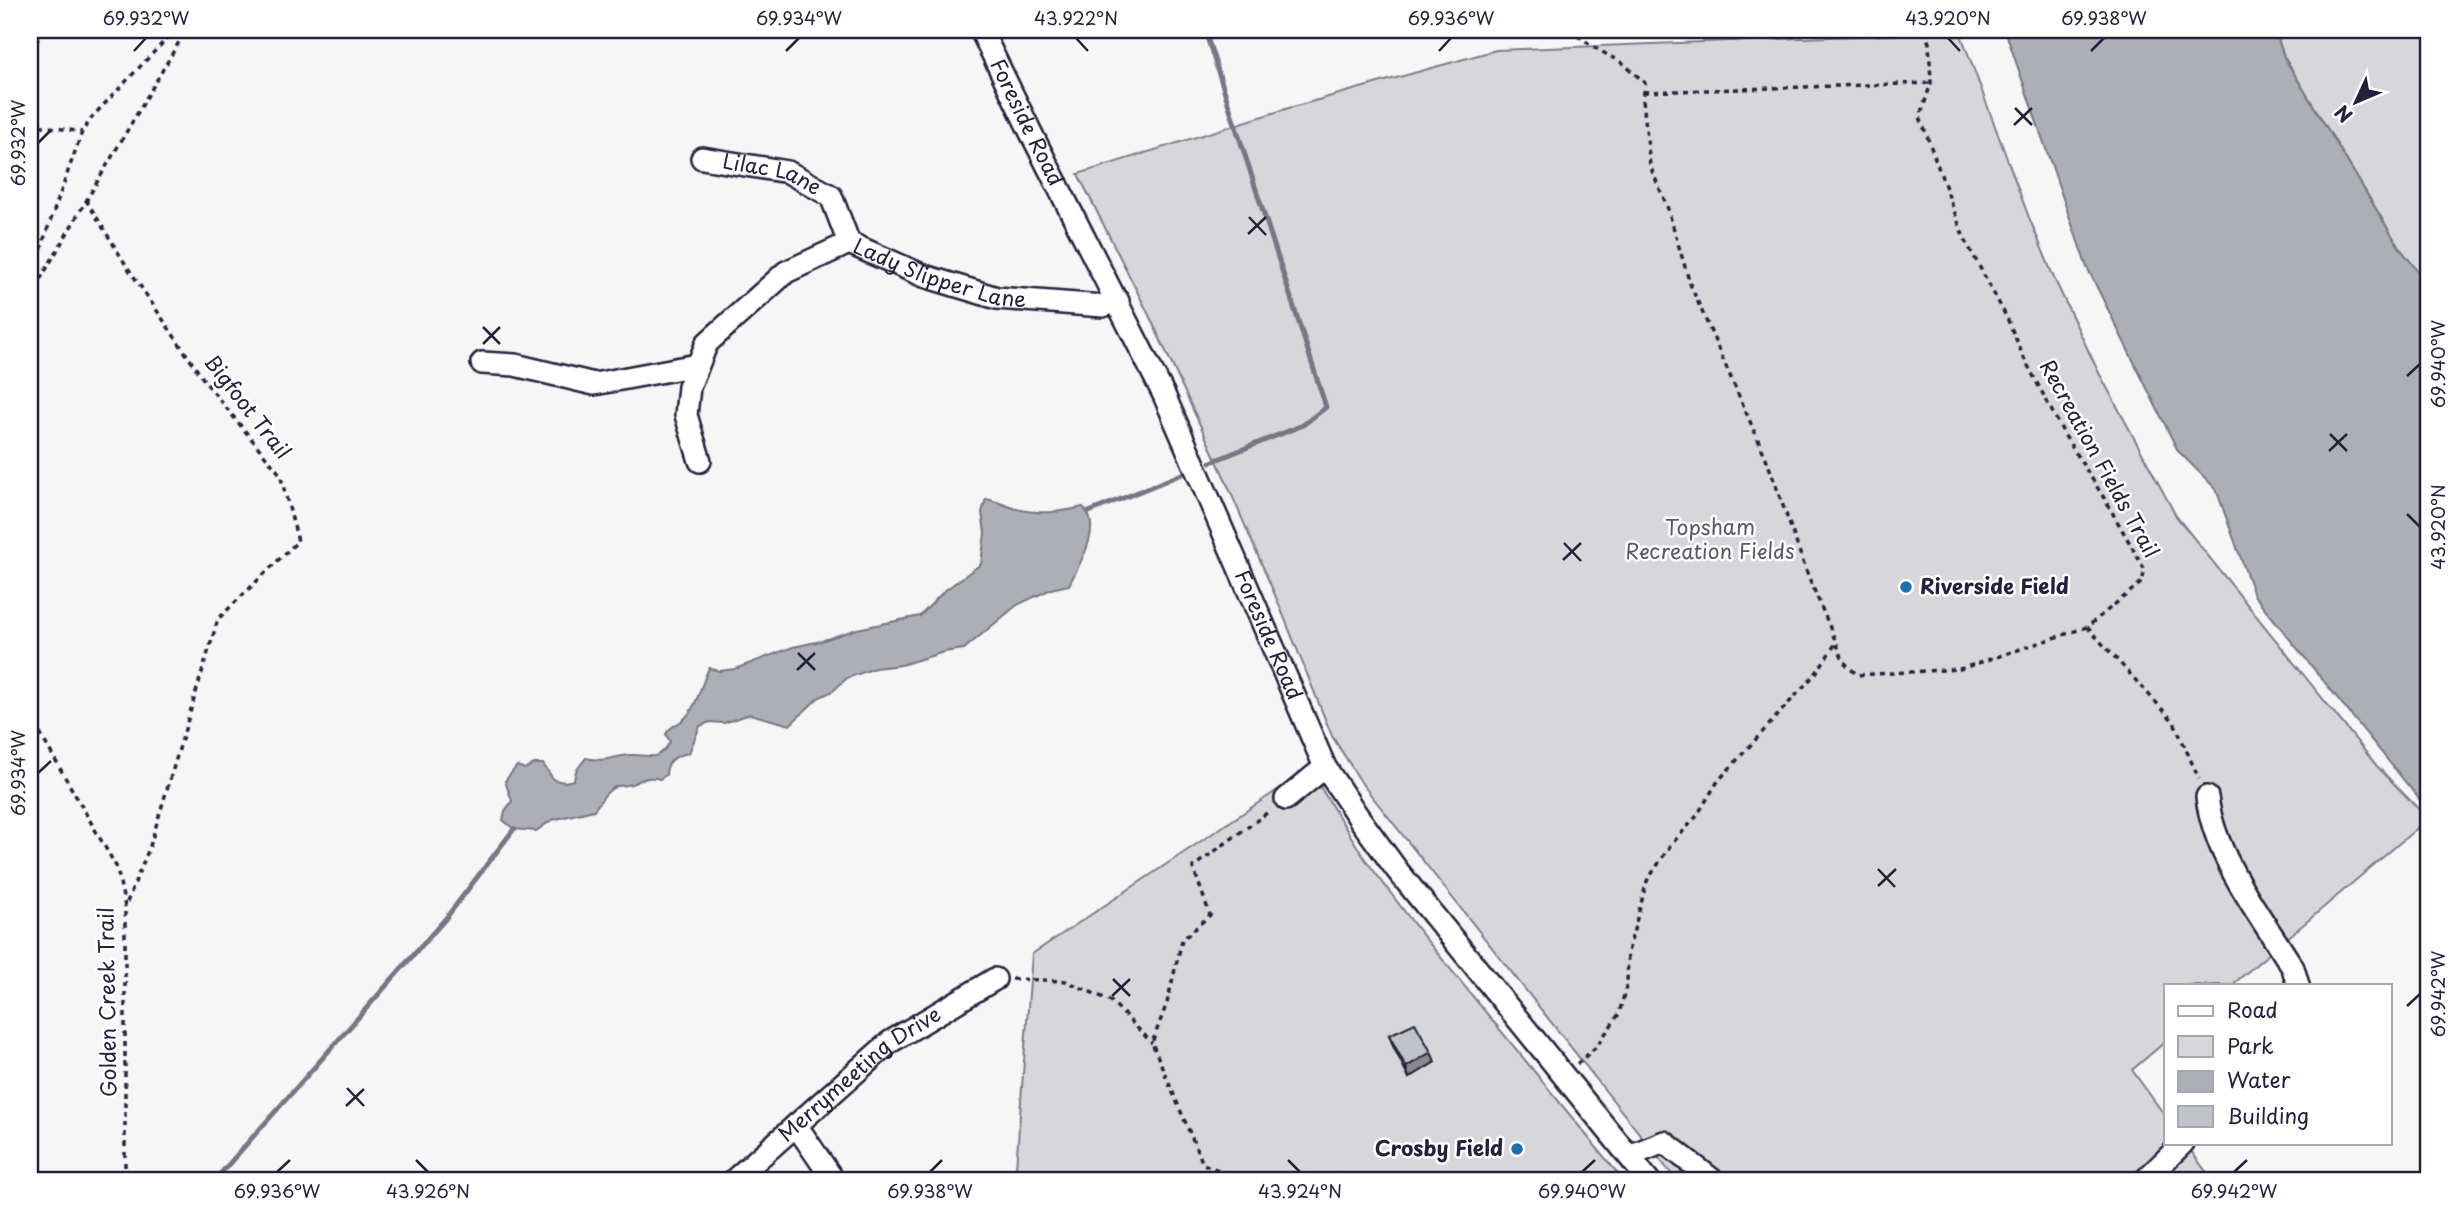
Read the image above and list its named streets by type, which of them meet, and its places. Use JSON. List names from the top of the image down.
{
  "streets": {
    "street": [
      "Foreside Road",
      "Lilac Lane",
      "Lady Slipper Lane",
      "Merrymeeting Drive"
    ],
    "path": ["Bigfoot Trail", "Recreation Fields Trail", "Golden Creek Trail"]
  },
  "crossings": [
    ["Foreside Road", "Lady Slipper Lane"],
    ["Lilac Lane", "Lady Slipper Lane"],
    ["Bigfoot Trail", "Golden Creek Trail"]
  ],
  "parks": ["Topsham Recreation Fields"],
  "places": ["Riverside Field", "Crosby Field"],
  "legend": [
    "Road",
    "Park",
    "Water",
    "Building"
  ],
  "north": "bottom left",
  "coordinates": [
    "69.932°W",
    "69.934°W",
    "43.922°N",
    "69.936°W",
    "43.920°N",
    "69.938°W",
    "69.940°W",
    "69.942°W",
    "43.926°N",
    "43.924°N"
  ]
}
